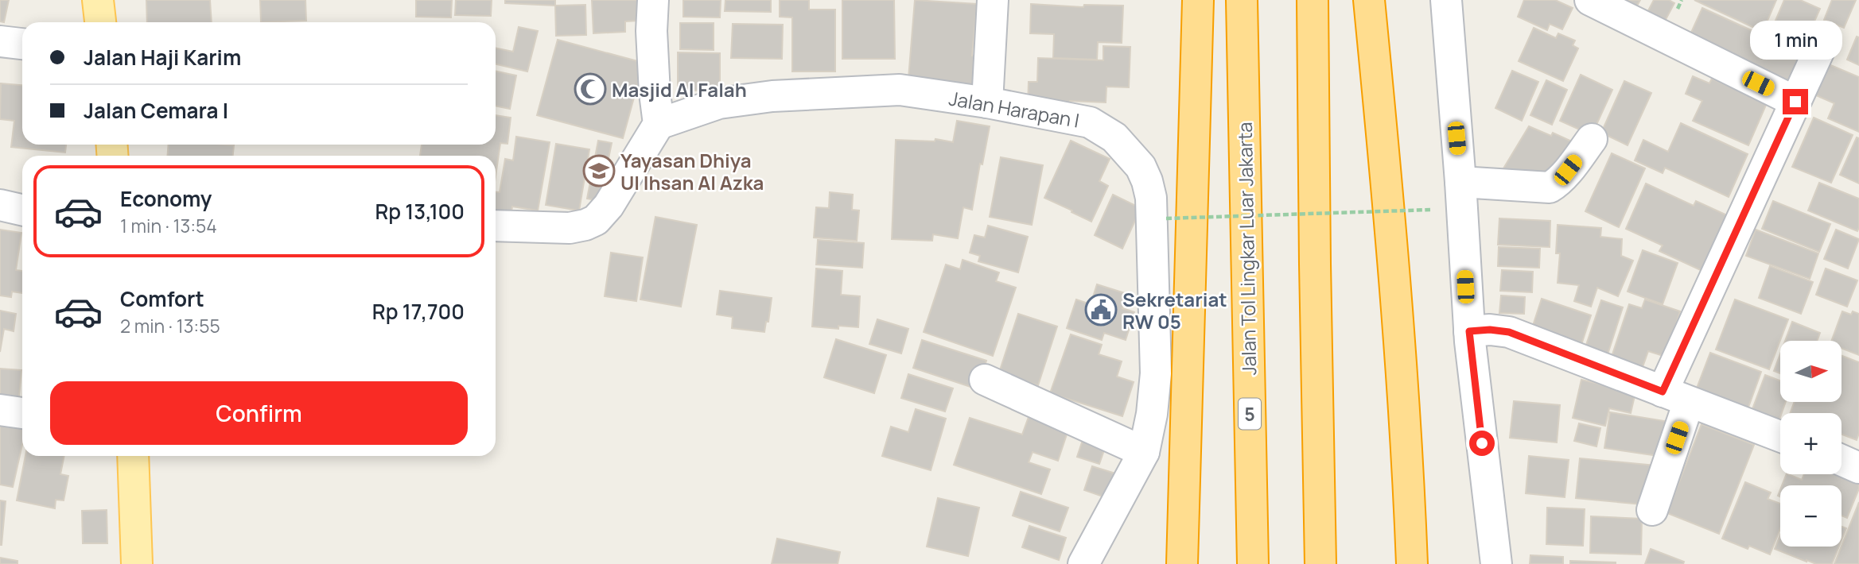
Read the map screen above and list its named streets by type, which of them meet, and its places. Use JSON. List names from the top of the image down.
{
  "streets": {
    "highway": ["Jalan Tol Lingkar Luar Jakarta", "5"],
    "street": ["Jalan Harapan I"]
  },
  "places": {
    "mosque": ["Masjid Al Falah"],
    "school or university": ["Yayasan Dhiya Ul Ihsan Al Azka"],
    "public building": ["Sekretariat RW 05"]
  },
  "north": "right",
  "page": {
    "bubble": "1 min",
    "banner": ["Jalan Haji Karim", "Jalan Cemara I"],
    "list": [
      {
        "name": "Economy",
        "note": "1 min · 13:54",
        "value": "Rp 13,100"
      },
      {
        "name": "Comfort",
        "note": "2 min · 13:55",
        "value": "Rp 17,700"
      }
    ],
    "map_buttons": ["+", "−"],
    "buttons": "Confirm"
  }
}
